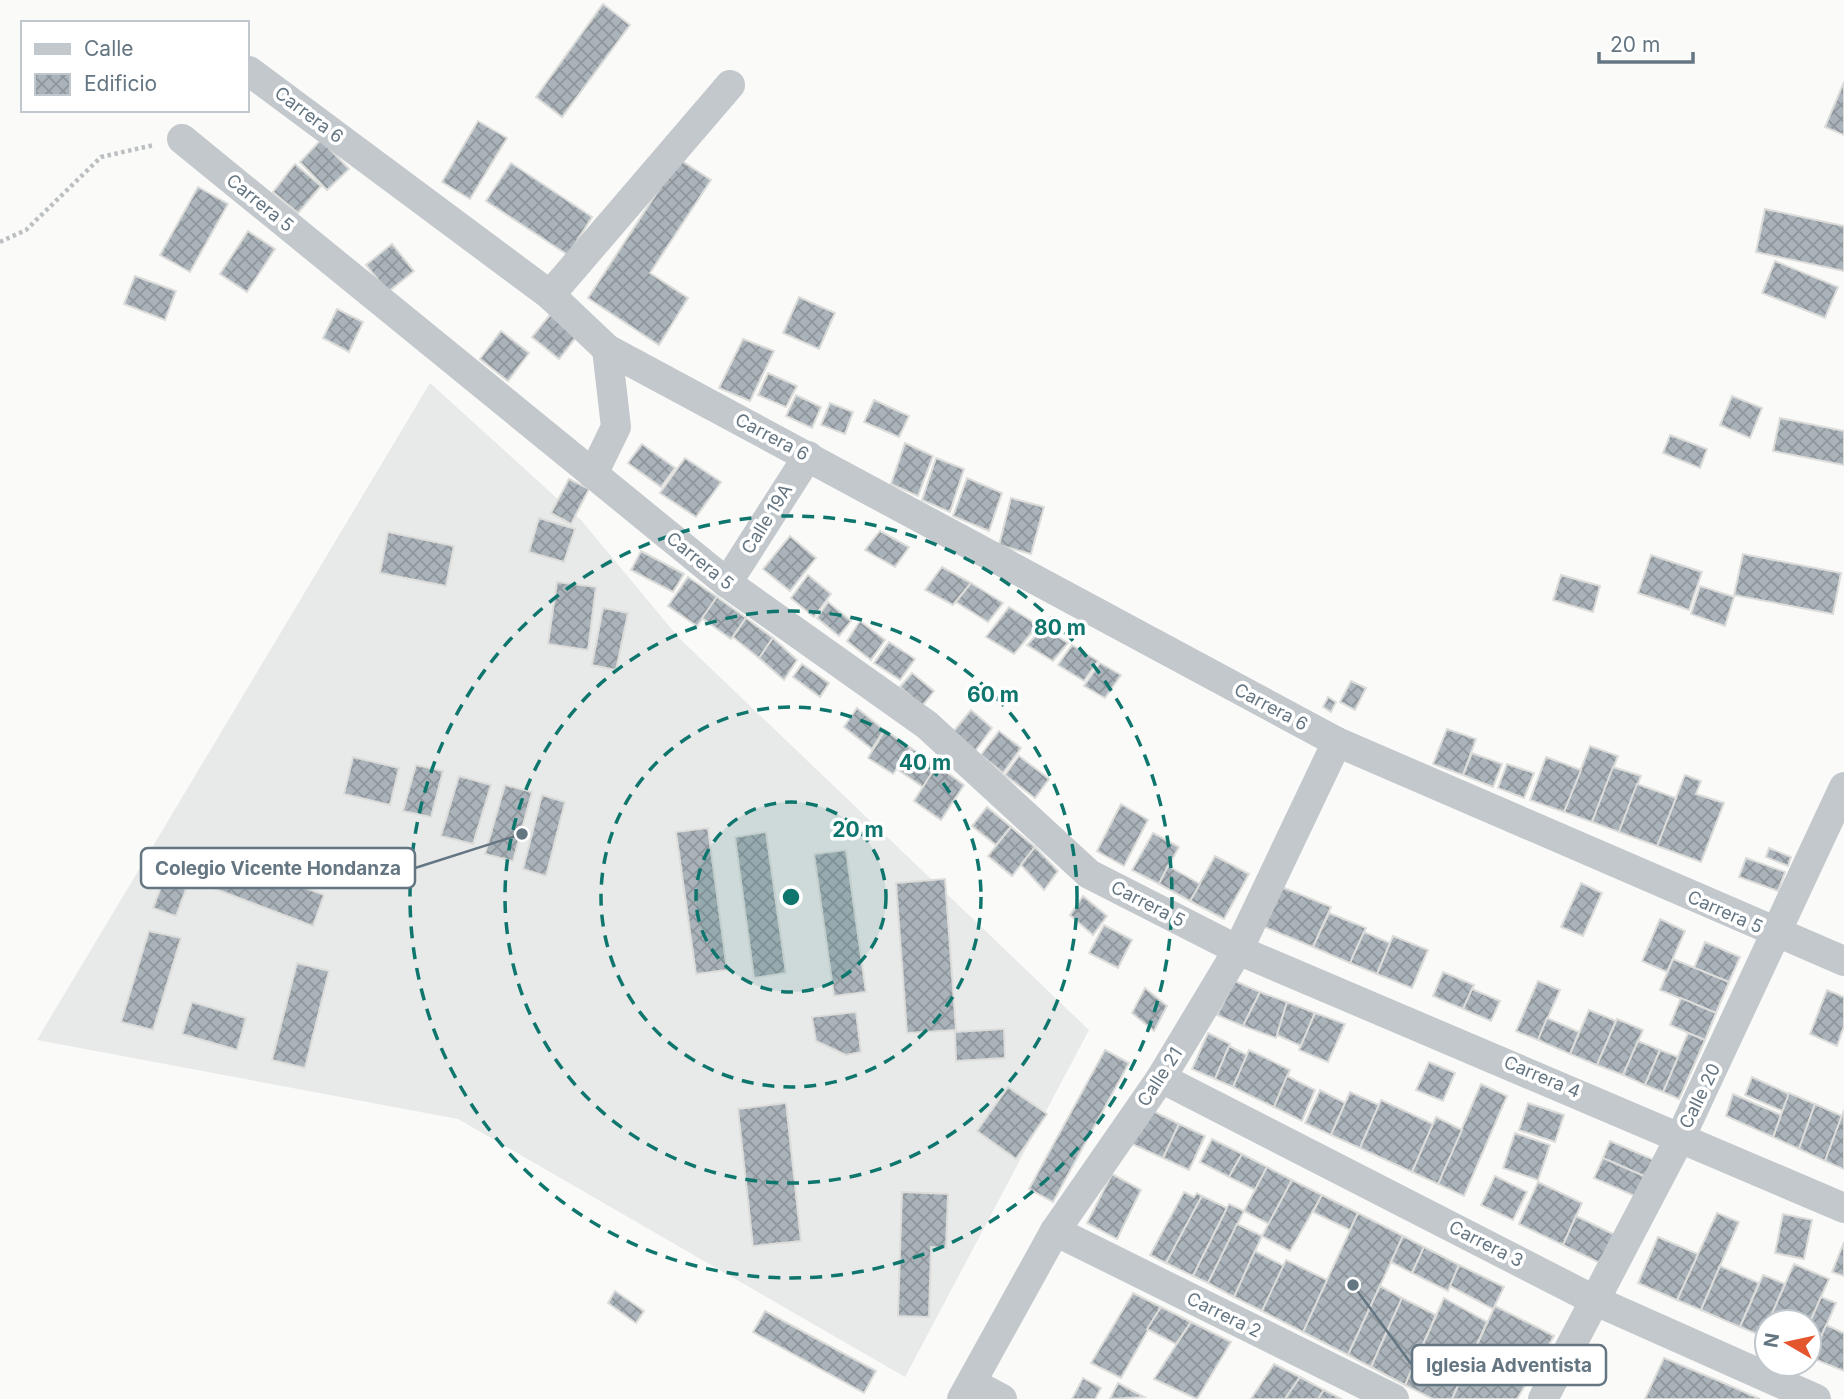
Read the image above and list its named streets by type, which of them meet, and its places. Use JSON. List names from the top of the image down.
{
  "streets": {
    "street": [
      "Carrera 6",
      "Carrera 5",
      "Calle 19A",
      "Calle 21",
      "Carrera 4",
      "Calle 20",
      "Carrera 3",
      "Carrera 2"
    ]
  },
  "crossings": [
    ["Carrera 6", "Carrera 5"],
    ["Carrera 6", "Calle 19A"],
    ["Carrera 6", "Calle 21"],
    ["Carrera 5", "Calle 19A"],
    ["Carrera 5", "Calle 21"],
    ["Carrera 5", "Carrera 4"],
    ["Carrera 5", "Calle 20"],
    ["Calle 21", "Carrera 4"],
    ["Calle 21", "Carrera 3"],
    ["Calle 21", "Carrera 2"],
    ["Carrera 4", "Calle 20"],
    ["Calle 20", "Carrera 3"]
  ],
  "places": ["Colegio Vicente Hondanza", "Iglesia Adventista"],
  "legend": ["Calle", "Edificio"],
  "scale_bar": "20 m",
  "north": "left",
  "rings": [
    "80 m",
    "60 m",
    "40 m",
    "20 m"
  ]
}
